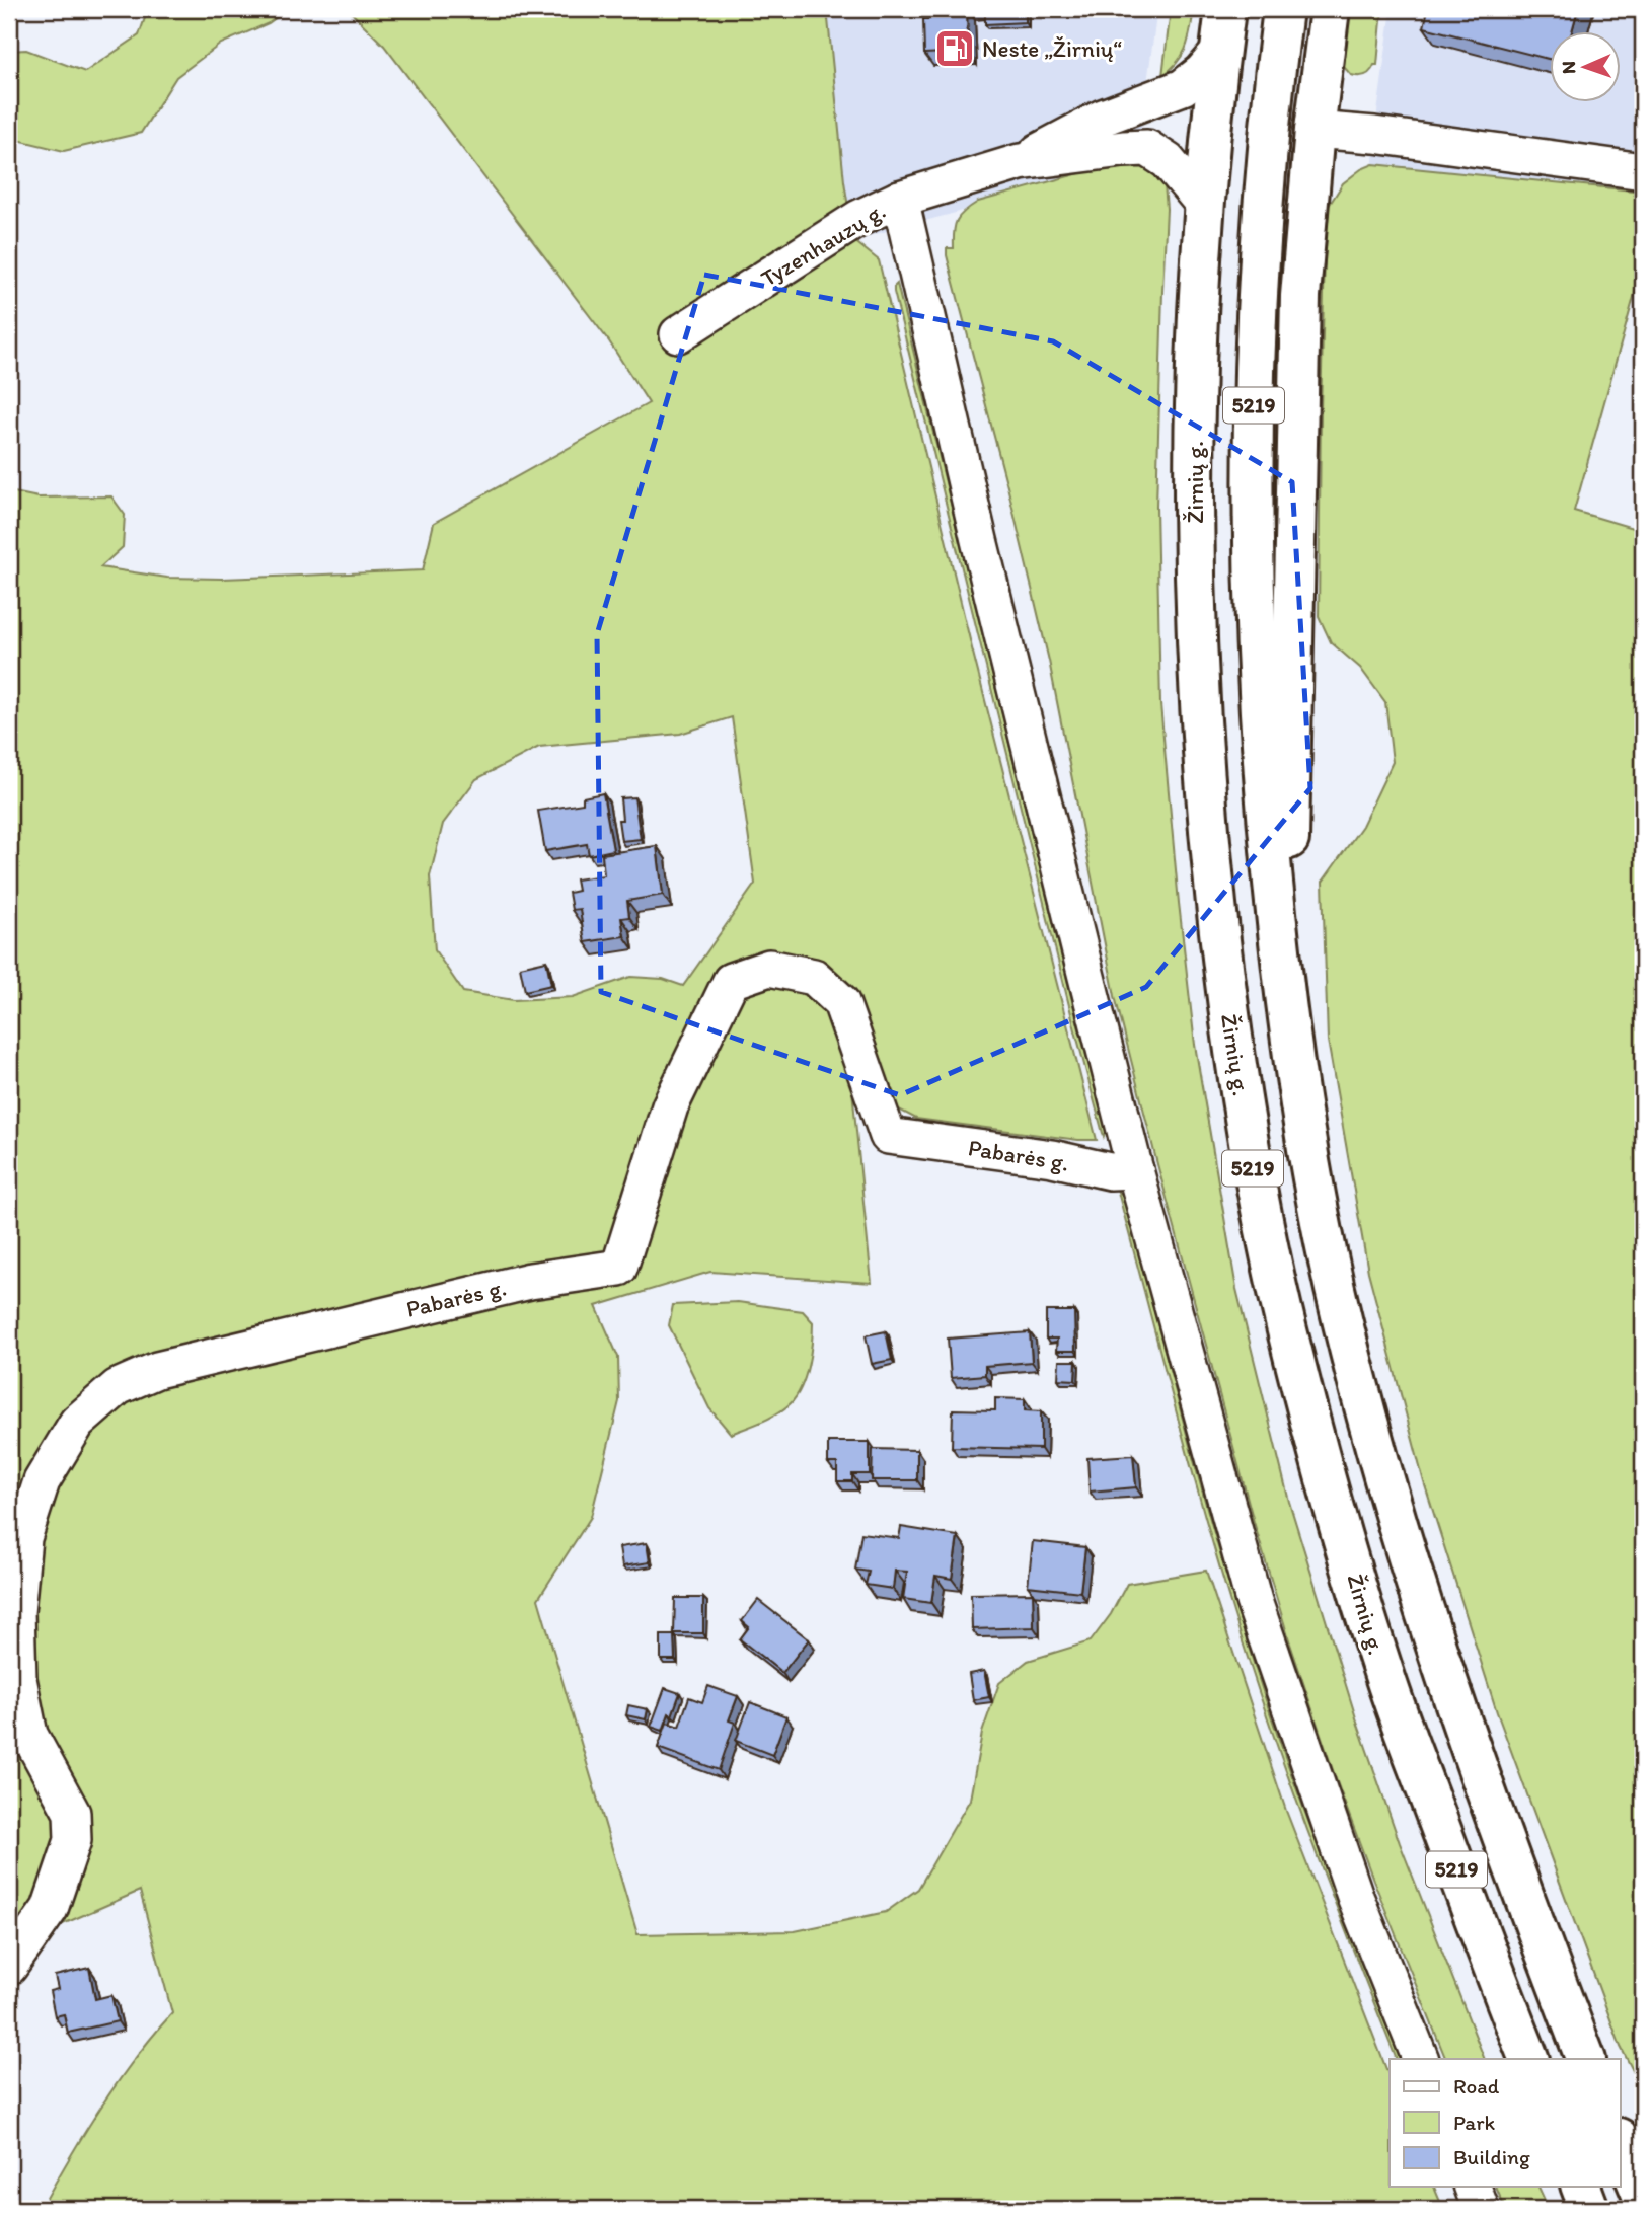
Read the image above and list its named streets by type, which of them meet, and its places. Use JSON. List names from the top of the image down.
{
  "streets": {
    "highway": ["5219", "Žirnių g."],
    "street": ["Tyzenhauzų g.", "Pabarės g."]
  },
  "crossings": [
    ["Tyzenhauzų g.", "Žirnių g."]
  ],
  "places": {
    "fuel station": ["Neste „Žirnių“"]
  },
  "legend": ["Road", "Park", "Building"],
  "north": "left"
}
